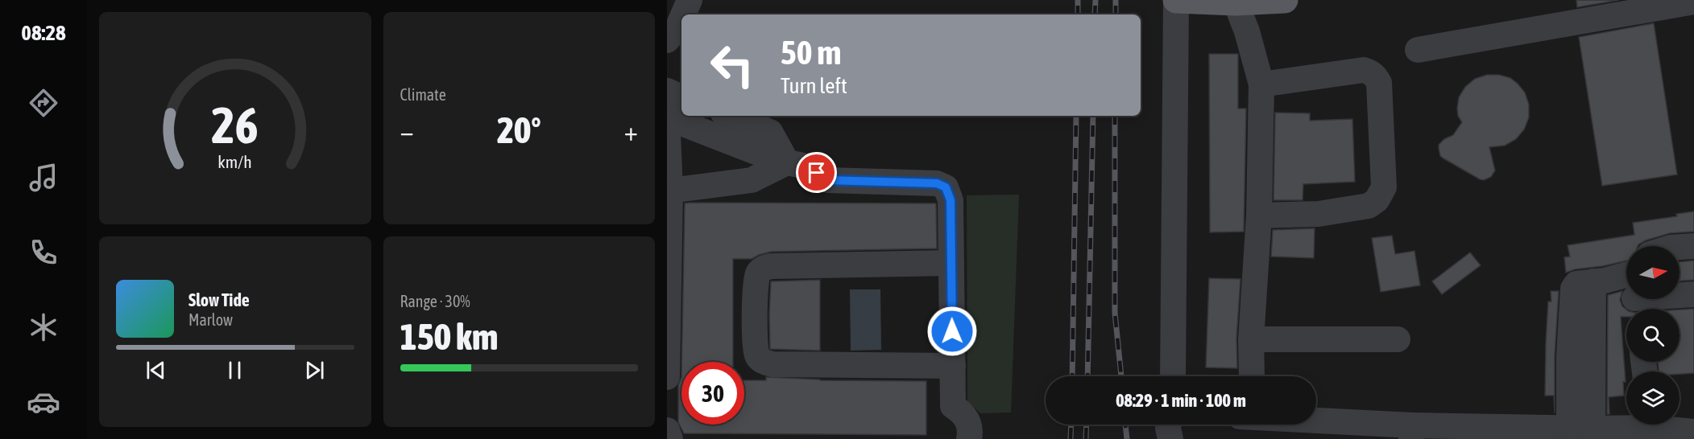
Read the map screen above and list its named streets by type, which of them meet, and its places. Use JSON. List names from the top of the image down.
{
  "north": "right",
  "page": {
    "tabs": "08:28",
    "tile": [
      "Climate",
      ["Range · 30%", "150 km"]
    ],
    "turn": ["50 m", "Turn left"],
    "heat": ["−", "20°", "+"],
    "song": ["Slow Tide", "Marlow"],
    "limit": "30",
    "trip": "08:29 · 1 min · 100 m",
    "gauge": ["26", "km/h"]
  }
}
